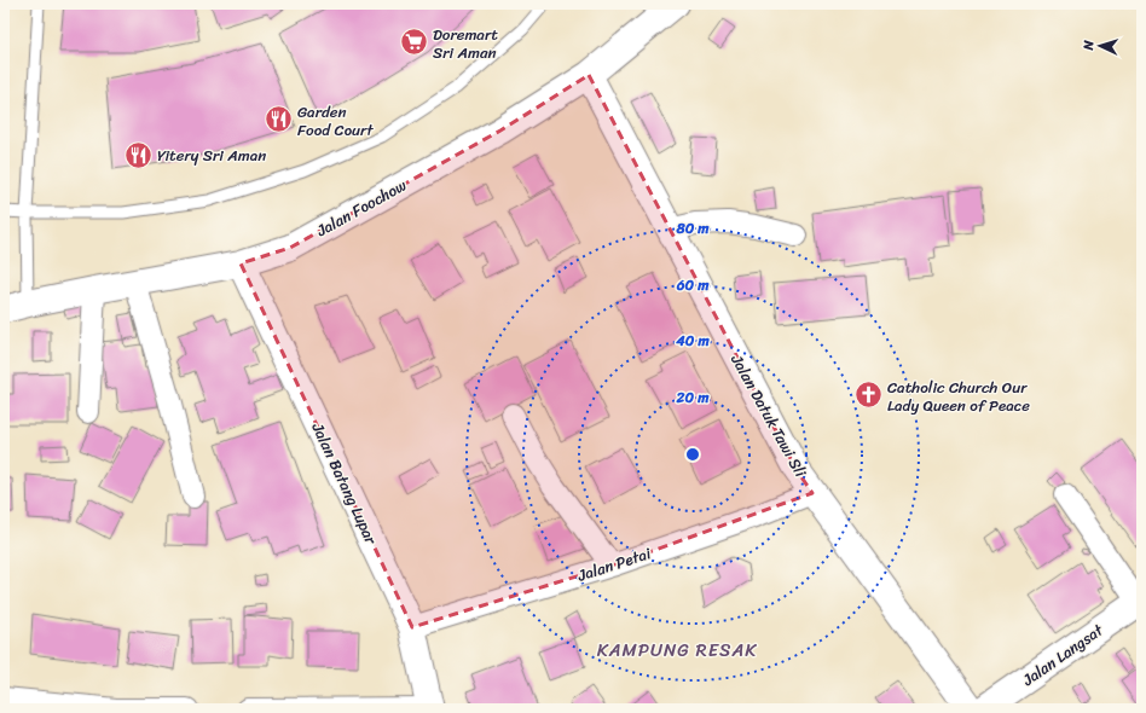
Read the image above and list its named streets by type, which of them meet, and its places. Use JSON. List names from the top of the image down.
{
  "streets": {
    "street": [
      "Jalan Foochow",
      "Jalan Datuk Tawi Sli",
      "Jalan Batang Lupar",
      "Jalan Petai",
      "Jalan Langsat"
    ]
  },
  "crossings": [
    ["Jalan Foochow", "Jalan Datuk Tawi Sli"],
    ["Jalan Foochow", "Jalan Batang Lupar"],
    ["Jalan Datuk Tawi Sli", "Jalan Petai"],
    ["Jalan Batang Lupar", "Jalan Petai"]
  ],
  "districts": ["KAMPUNG RESAK"],
  "places": {
    "supermarket": ["Doremart Sri Aman"],
    "restaurant": ["Garden Food Court", "Yitery Sri Aman"],
    "church": ["Catholic Church Our Lady Queen of Peace"]
  },
  "north": "left",
  "rings": [
    "80 m",
    "60 m",
    "40 m",
    "20 m"
  ]
}
